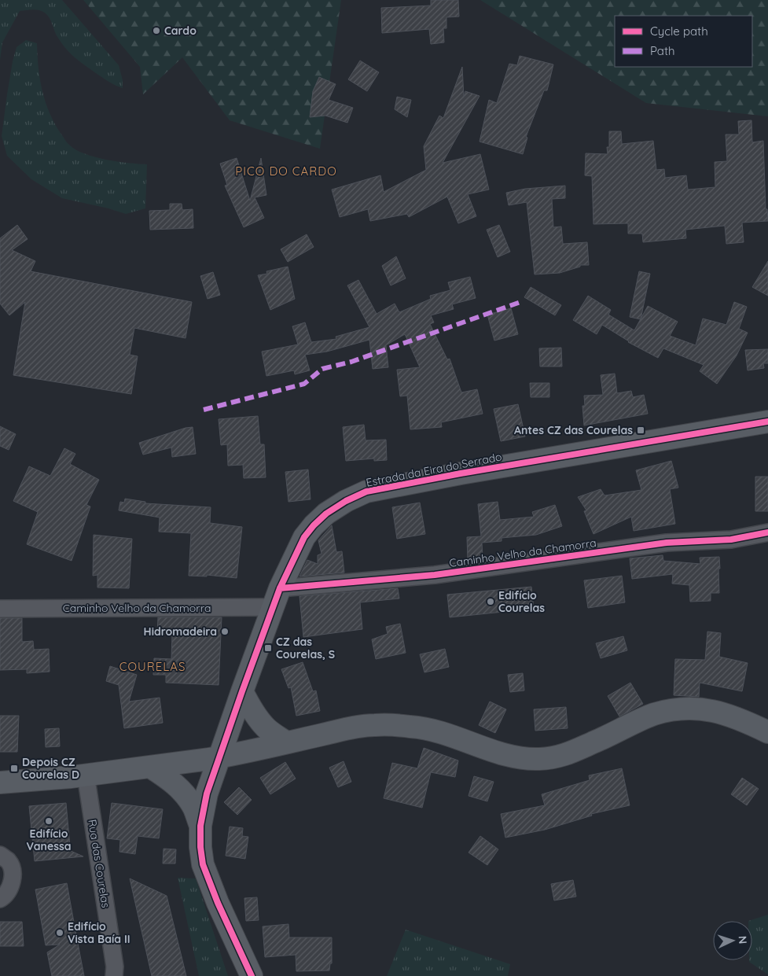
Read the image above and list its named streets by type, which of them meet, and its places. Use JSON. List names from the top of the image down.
{
  "streets": {
    "main road": ["Estrada da Eira do Serrado"],
    "street": ["Caminho Velho da Chamorra", "Rua das Courelas"]
  },
  "crossings": [
    ["Estrada da Eira do Serrado", "Caminho Velho da Chamorra"]
  ],
  "districts": ["PICO DO CARDO", "COURELAS"],
  "places": {
    "other": [
      "Cardo",
      "Edifício Courelas",
      "Hidromadeira",
      "Edifício Vanessa",
      "Edifício Vista Baía II"
    ],
    "transit": ["Antes CZ das Courelas", "CZ das Courelas, S", "Depois CZ Courelas D"]
  },
  "legend": ["Cycle path", "Path"],
  "north": "right"
}
